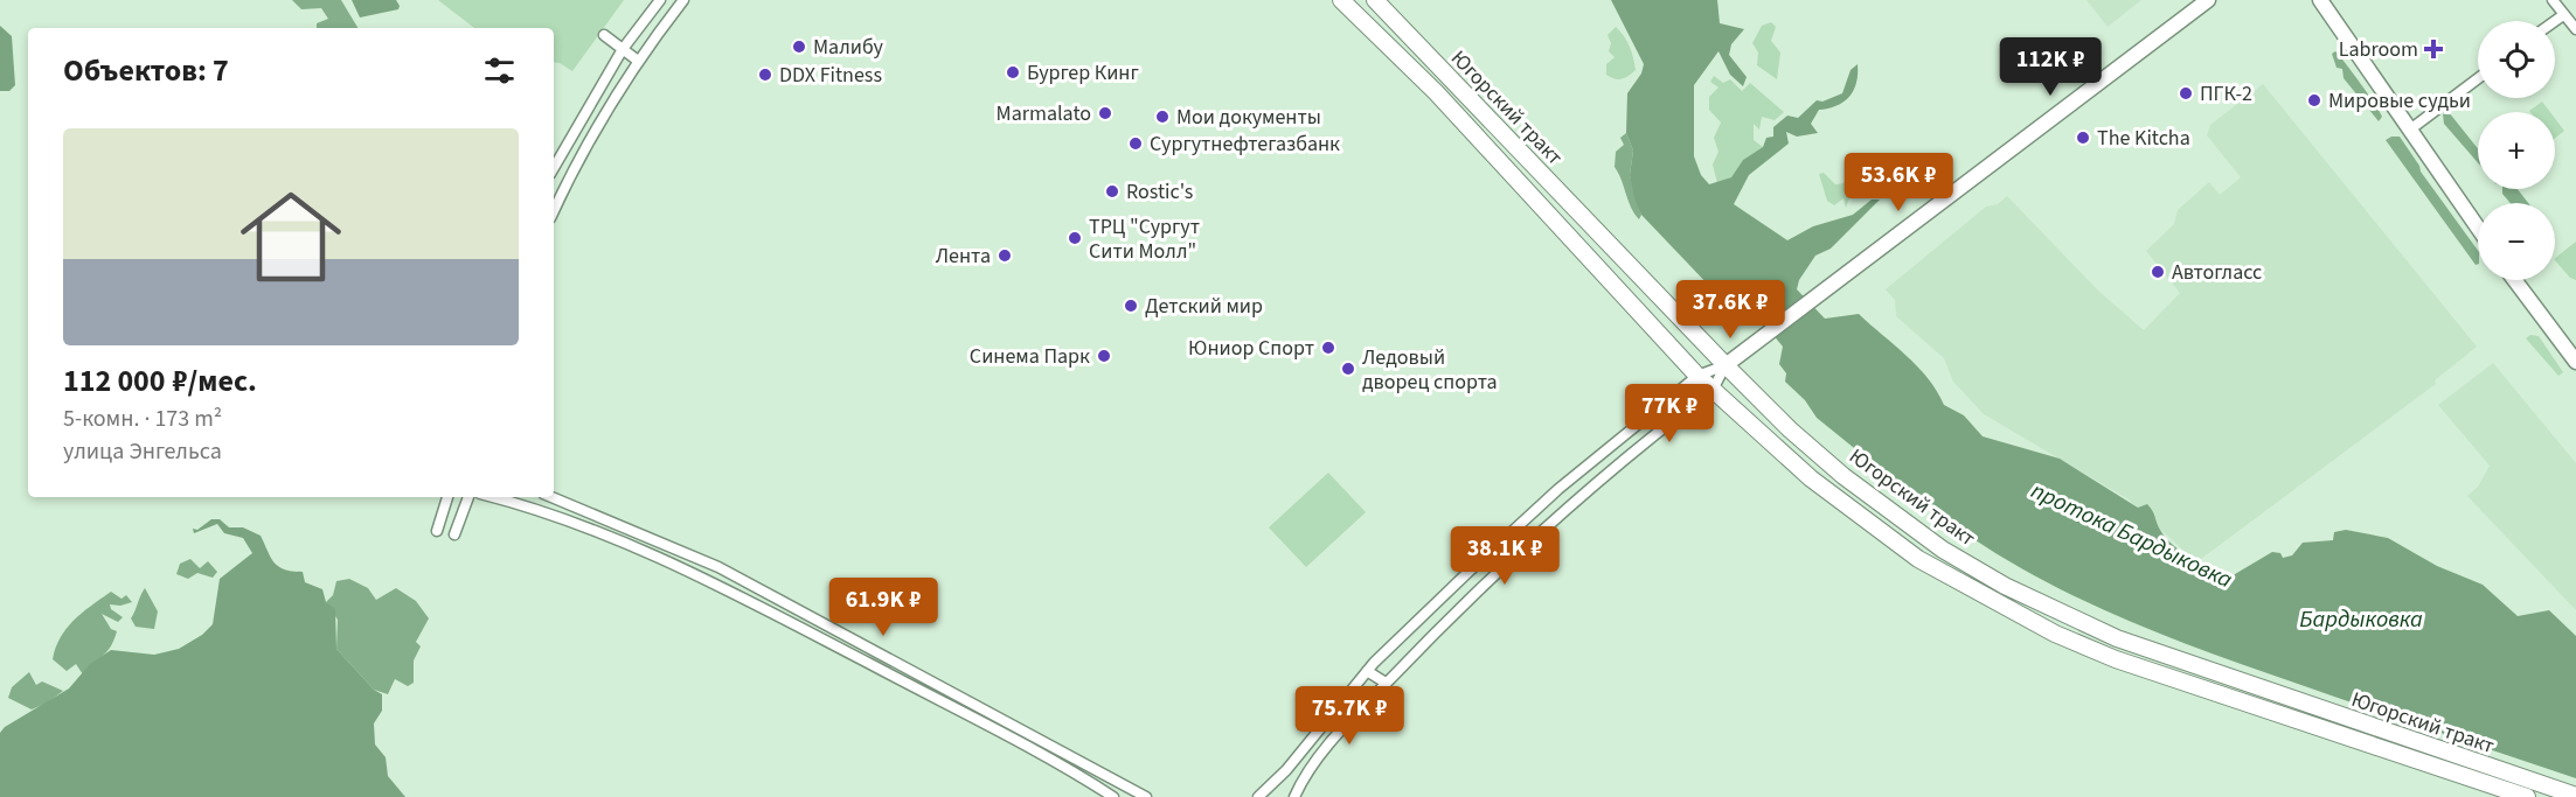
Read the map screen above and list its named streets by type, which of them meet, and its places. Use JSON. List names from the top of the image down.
{
  "streets": {
    "main road": ["Югорский тракт"]
  },
  "water": ["протока Бардыковка", "Бардыковка"],
  "places": {
    "other": [
      "Малибу",
      "Бургер Кинг",
      "DDX Fitness",
      "ПГК-2",
      "Мировые судьи",
      "Marmalato",
      "Мои документы",
      "The Kitcha",
      "Сургутнефтегазбанк",
      "Rostic's",
      "ТРЦ \"Сургут Сити Молл\"",
      "Лента",
      "Автогласс",
      "Детский мир",
      "Юниор Спорт",
      "Синема Парк",
      "Ледовый дворец спорта"
    ],
    "health": ["Labroom"]
  },
  "page": {
    "map_buttons": ["+", "−"],
    "heading": "Объектов: 7",
    "price": [
      "112K ₽",
      "53.6K ₽",
      "37.6K ₽",
      "77K ₽",
      "38.1K ₽",
      "61.9K ₽",
      "75.7K ₽"
    ],
    "list": [
      {
        "name": "112 000 ₽/мес.",
        "note": "5-комн. · 173 m² · улица Энгельса"
      }
    ]
  }
}
